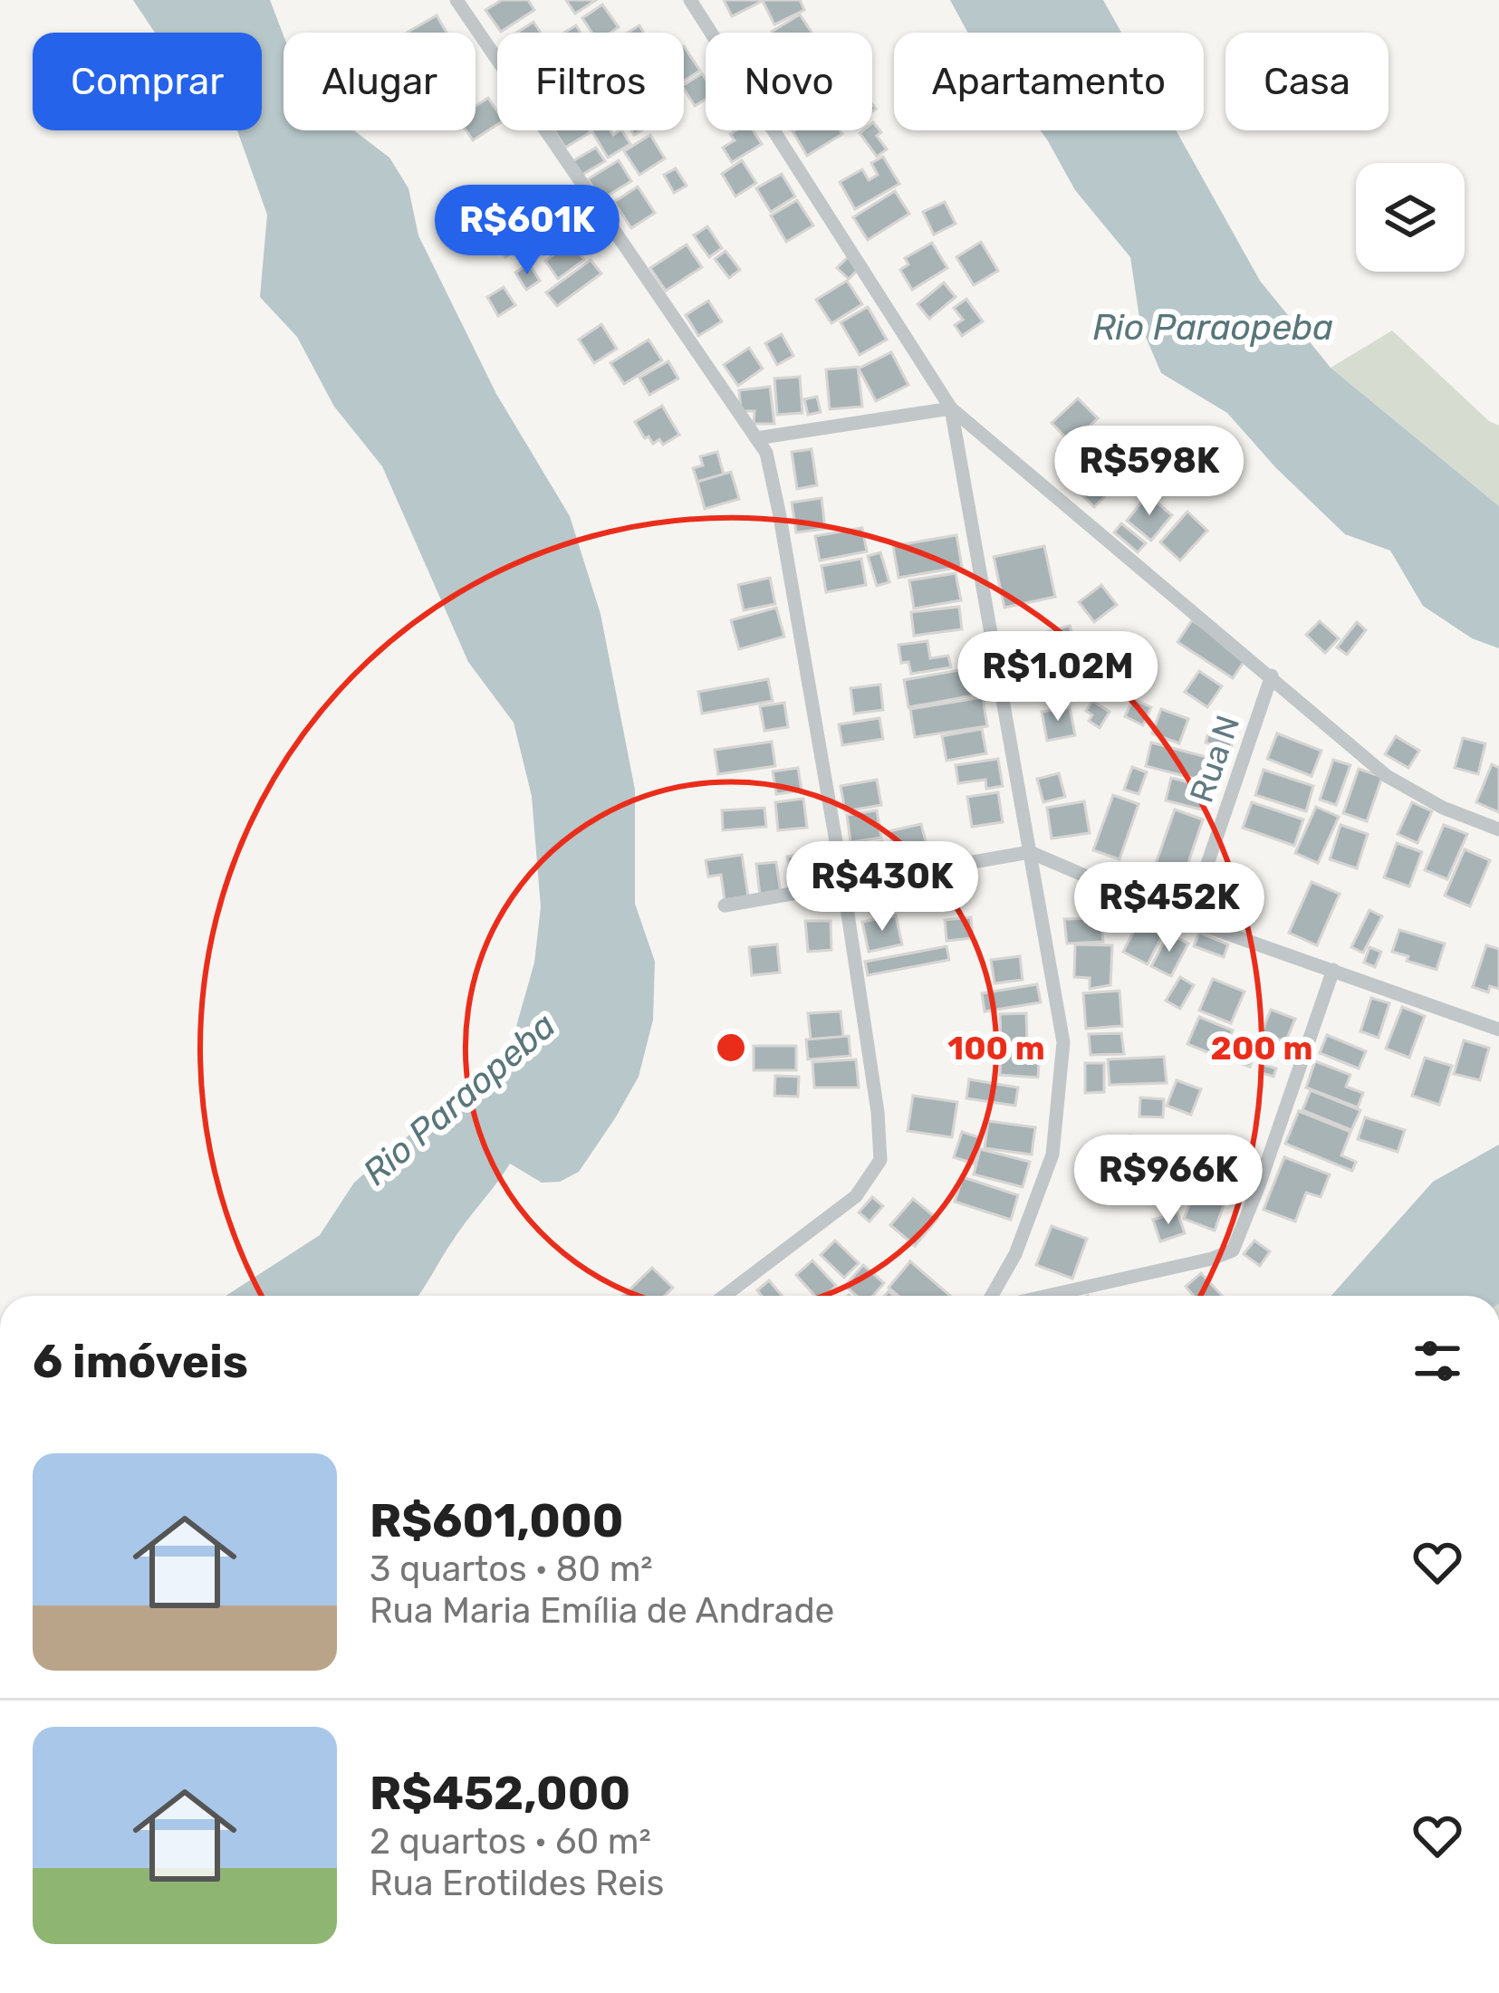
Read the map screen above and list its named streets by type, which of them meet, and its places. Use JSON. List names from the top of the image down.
{
  "streets": {
    "street": ["Rua N"]
  },
  "water": ["Rio Paraopeba"],
  "page": {
    "chip": [
      "Comprar",
      "Alugar",
      "Filtros",
      "Novo",
      "Apartamento",
      "Casa"
    ],
    "price": [
      "R$601K",
      "R$598K",
      "R$1.02M",
      "R$430K",
      "R$452K",
      "R$966K"
    ],
    "heading": "6 imóveis",
    "list": [
      {
        "name": "R$601,000",
        "note": "3 quartos · 80 m² · Rua Maria Emília de Andrade"
      },
      {
        "name": "R$452,000",
        "note": "2 quartos · 60 m² · Rua Erotildes Reis"
      }
    ]
  },
  "rings": ["100 m", "200 m"]
}
